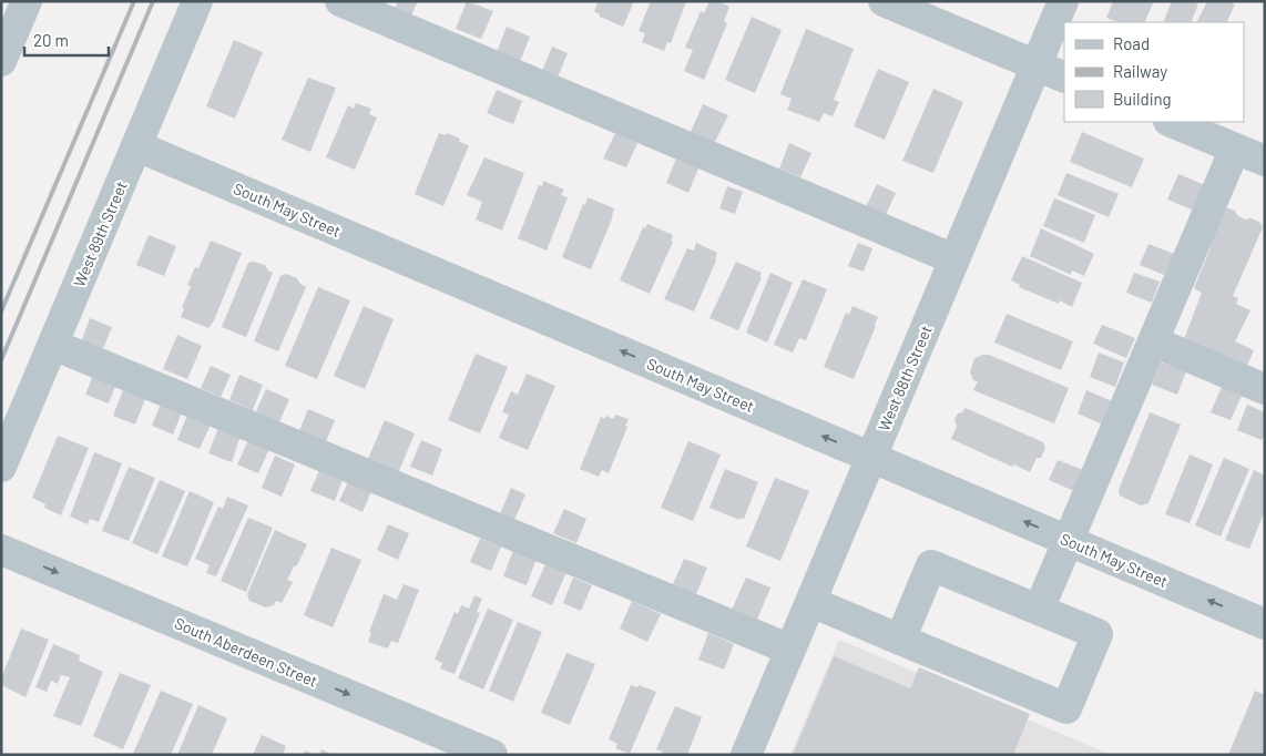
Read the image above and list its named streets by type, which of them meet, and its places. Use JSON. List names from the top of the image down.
{
  "streets": {
    "street": [
      "South May Street",
      "West 89th Street",
      "West 88th Street",
      "South Aberdeen Street"
    ]
  },
  "crossings": [
    ["South May Street", "West 89th Street"],
    ["South May Street", "West 88th Street"]
  ],
  "legend": ["Road", "Railway", "Building"],
  "scale_bar": "20 m"
}
